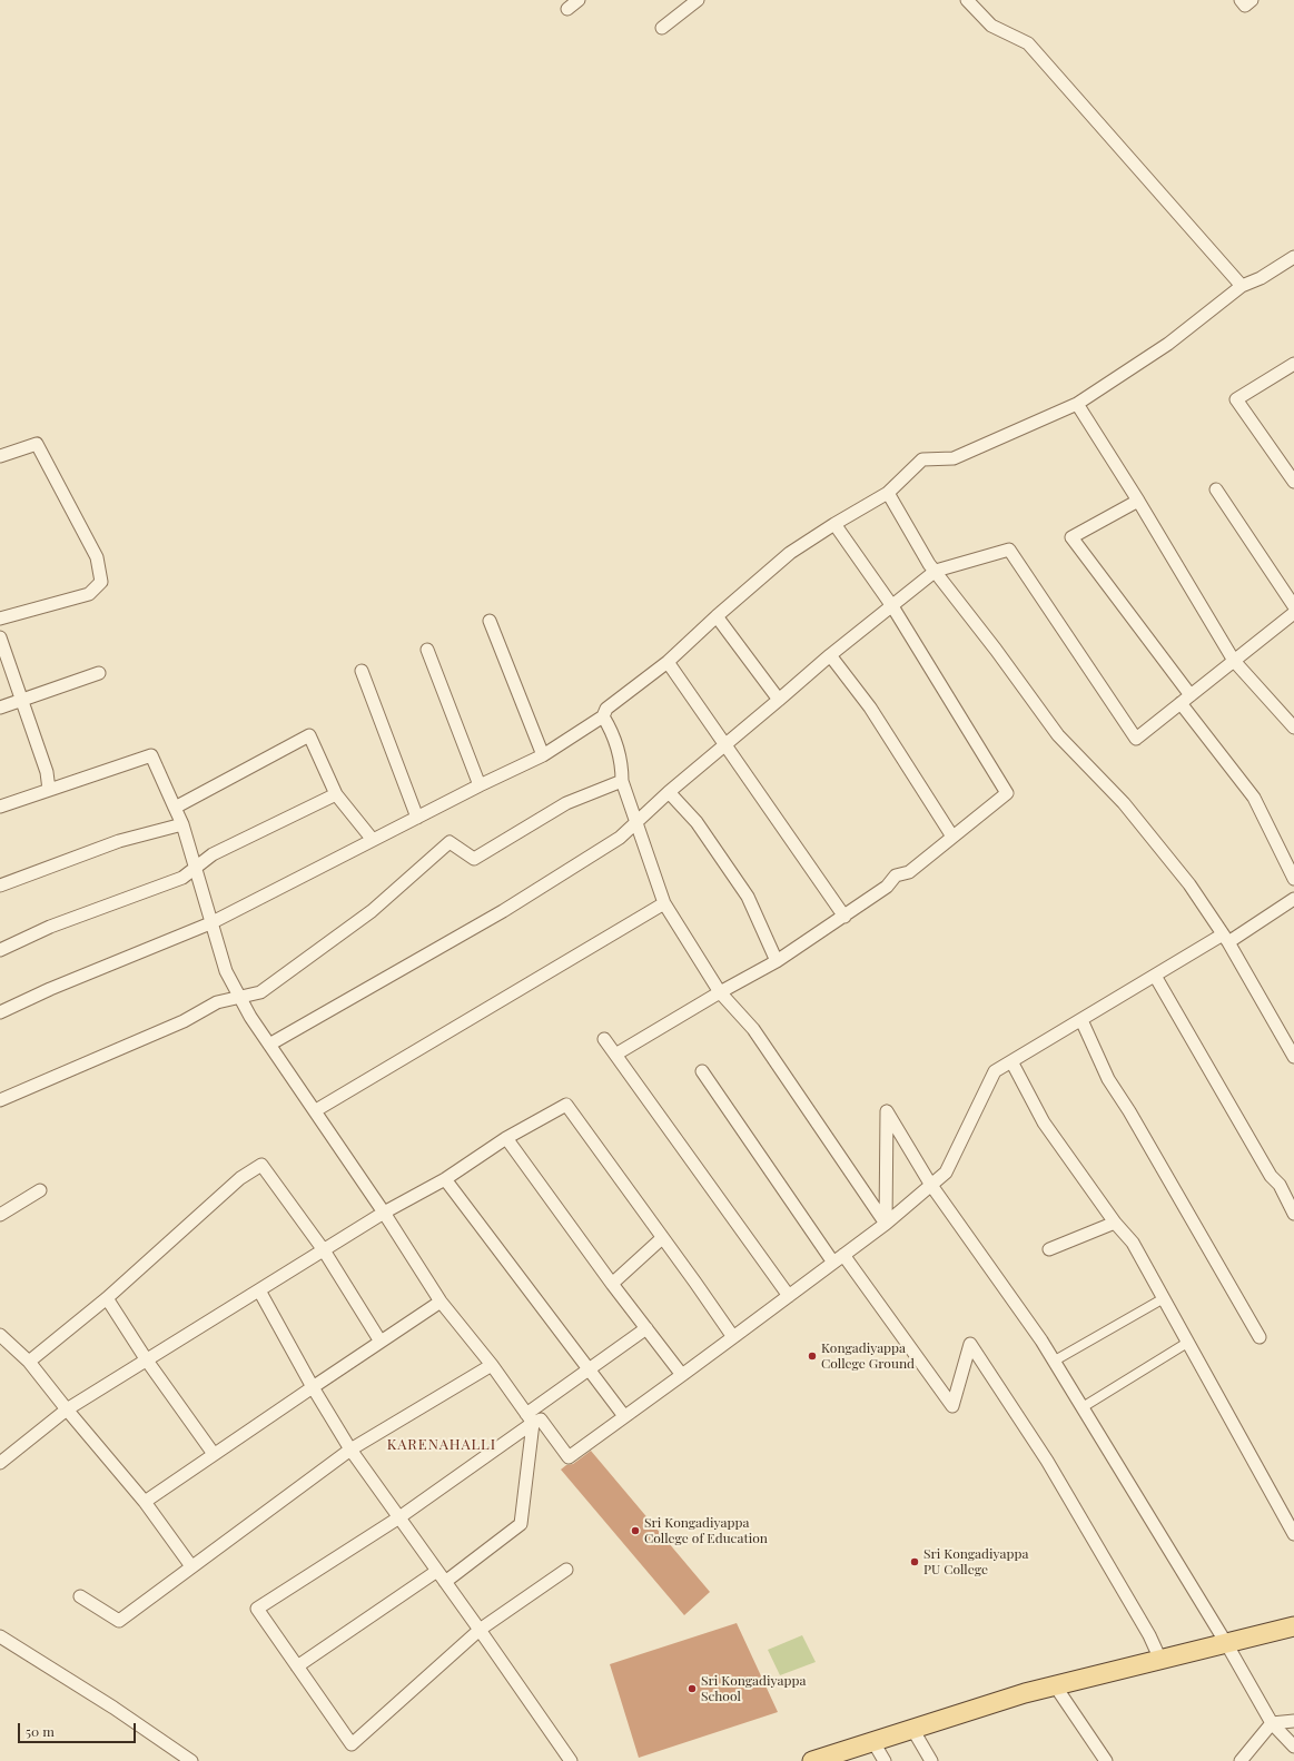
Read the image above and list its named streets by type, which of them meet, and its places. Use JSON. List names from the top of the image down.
{
  "districts": ["KARENAHALLI"],
  "places": [
    "Kongadiyappa College Ground",
    "Sri Kongadiyappa College of Education",
    "Sri Kongadiyappa PU College",
    "Sri Kongadiyappa School"
  ],
  "scale_bar": "50 m"
}
